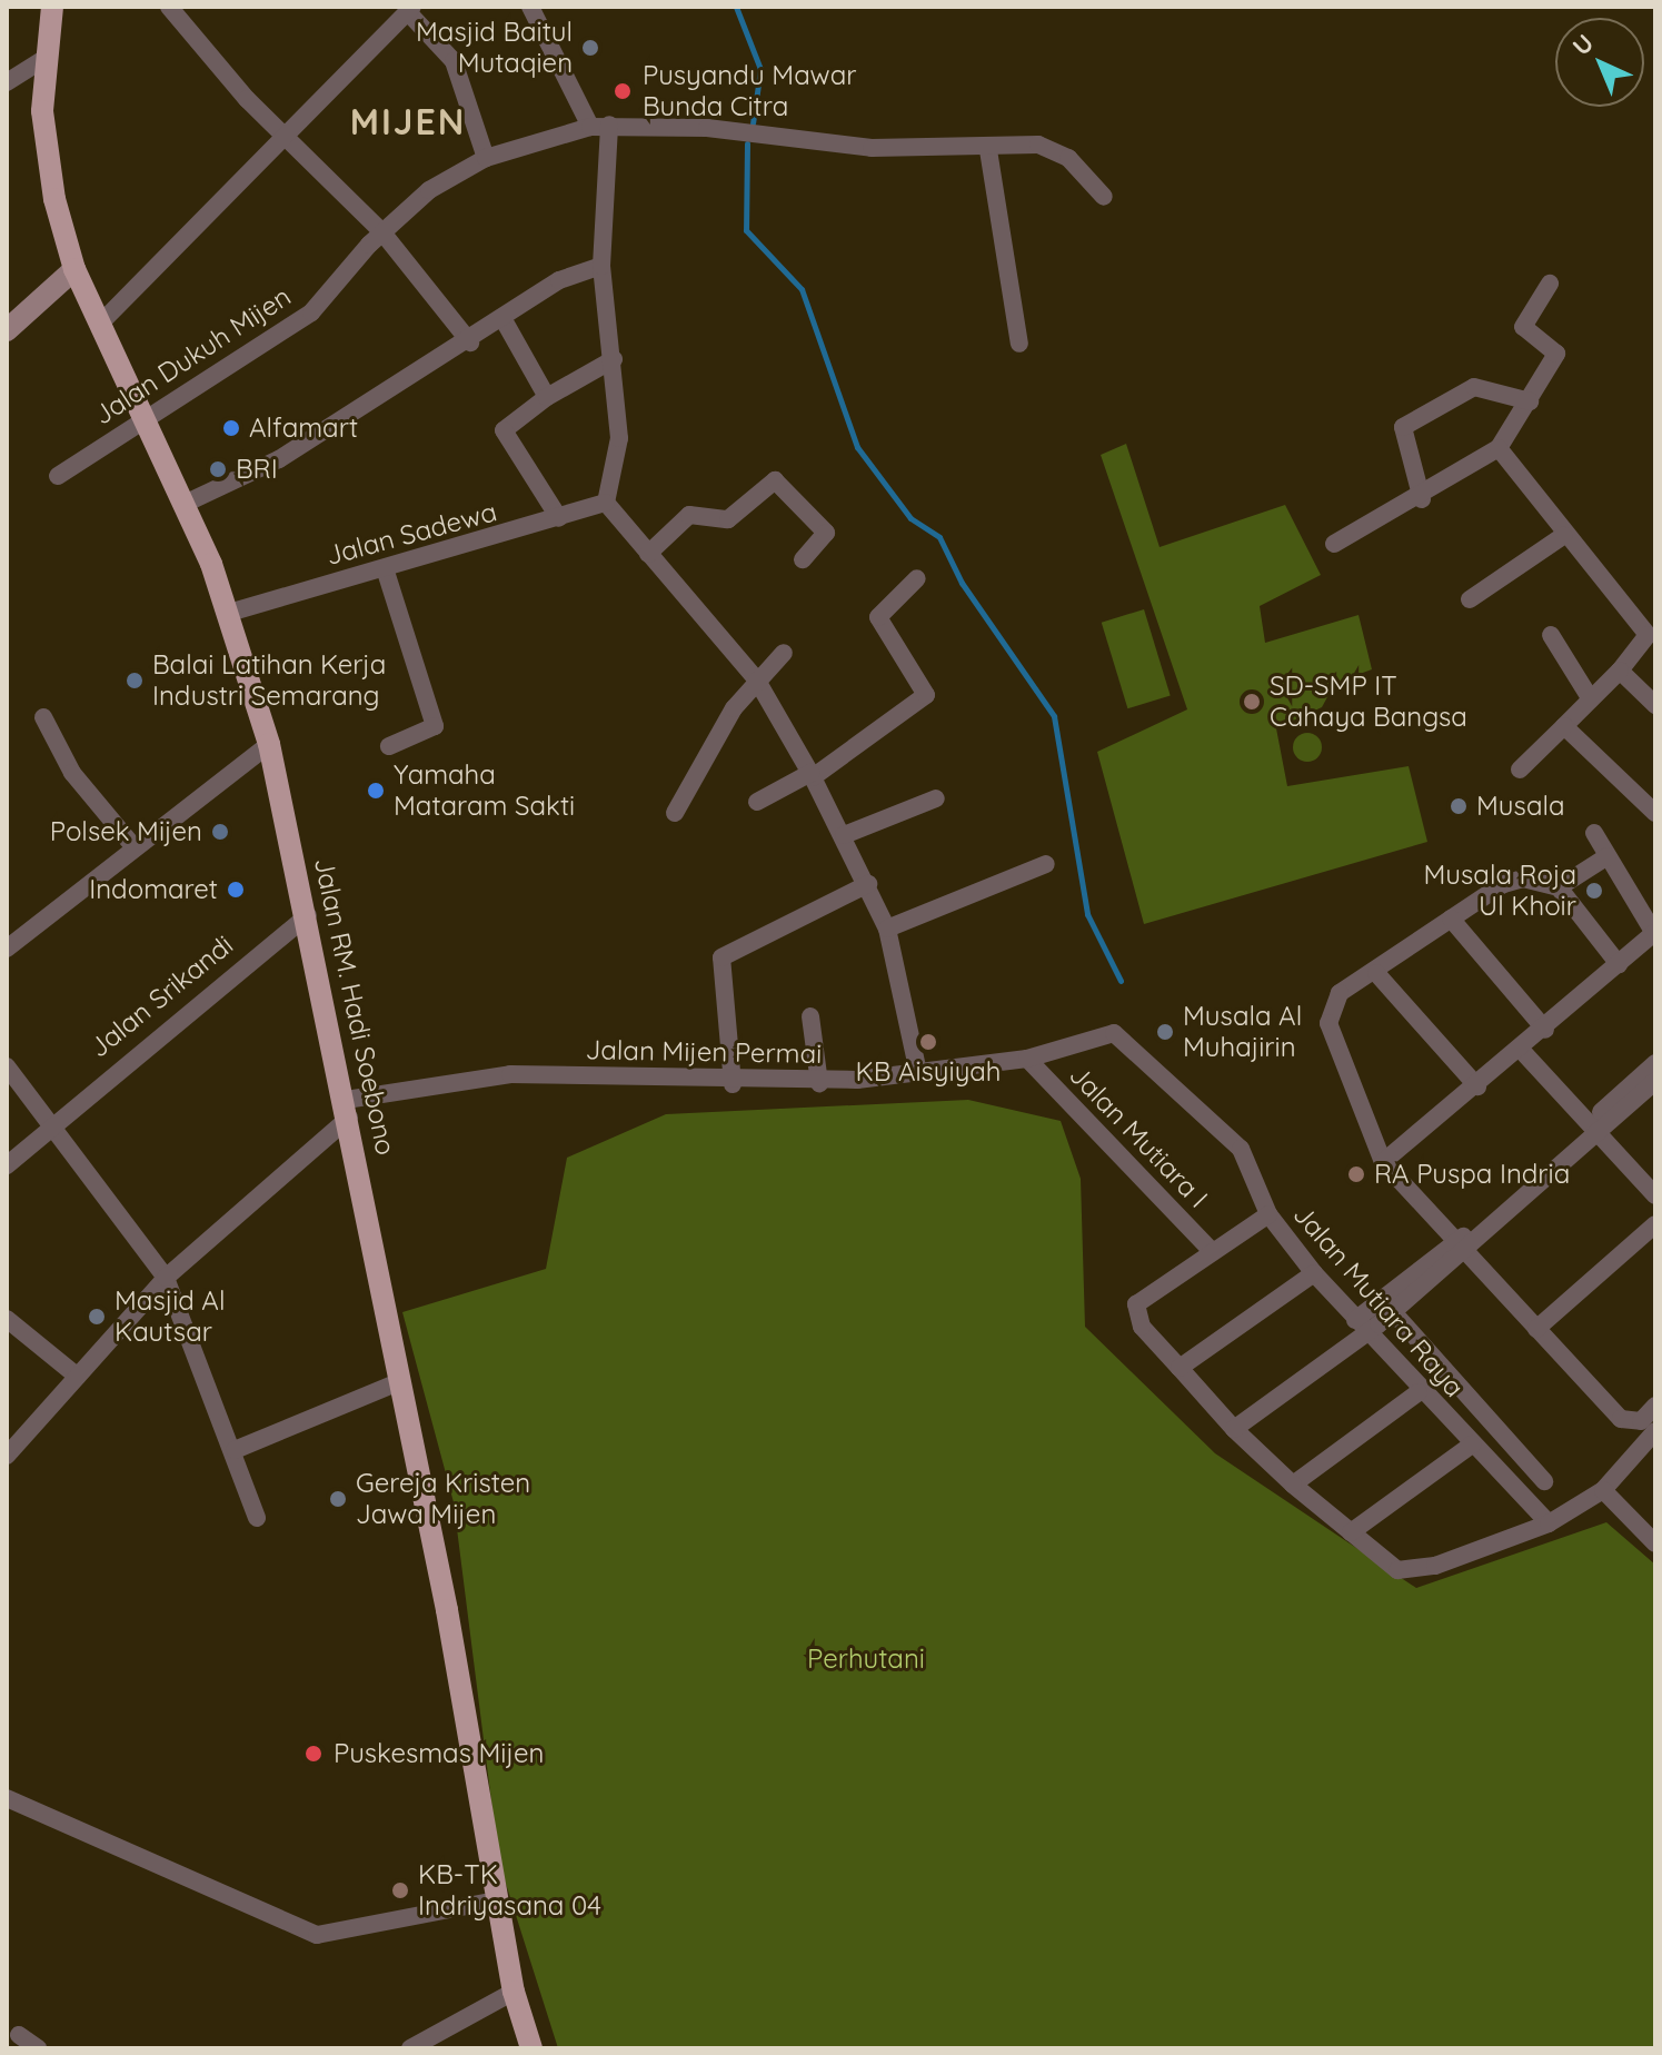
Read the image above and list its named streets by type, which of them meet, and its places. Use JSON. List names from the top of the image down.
{
  "streets": {
    "main road": ["Jalan RM. Hadi Soebono"],
    "street": [
      "Jalan Dukuh Mijen",
      "Jalan Sadewa",
      "Jalan Srikandi",
      "Jalan Mijen Permai",
      "Jalan Mutiara I",
      "Jalan Mutiara Raya"
    ]
  },
  "crossings": [
    ["Jalan Dukuh Mijen", "Jalan RM. Hadi Soebono"],
    ["Jalan Sadewa", "Jalan RM. Hadi Soebono"],
    ["Jalan Srikandi", "Jalan RM. Hadi Soebono"],
    ["Jalan RM. Hadi Soebono", "Jalan Mijen Permai"],
    ["Jalan Mijen Permai", "Jalan Mutiara I"],
    ["Jalan Mijen Permai", "Jalan Mutiara Raya"]
  ],
  "districts": ["MIJEN"],
  "parks": ["Perhutani"],
  "places": [
    "Masjid Baitul Mutaqien",
    "Pusyandu Mawar Bunda Citra",
    "Alfamart",
    "BRI",
    "Balai Latihan Kerja Industri Semarang",
    "SD-SMP IT Cahaya Bangsa",
    "Yamaha Mataram Sakti",
    "Musala",
    "Polsek Mijen",
    "Indomaret",
    "Musala Roja Ul Khoir",
    "Musala Al Muhajirin",
    "KB Aisyiyah",
    "RA Puspa Indria",
    "Masjid Al Kautsar",
    "Gereja Kristen Jawa Mijen",
    "Puskesmas Mijen",
    "KB-TK Indriyasana 04"
  ],
  "north": "top left"
}
